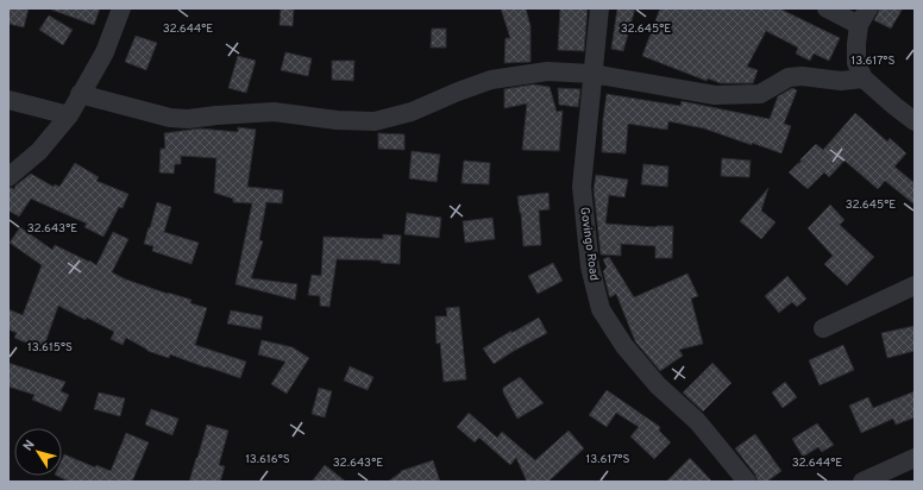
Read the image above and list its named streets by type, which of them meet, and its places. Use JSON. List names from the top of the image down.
{
  "streets": {
    "street": ["Govingo Road"]
  },
  "north": "top left",
  "coordinates": [
    "32.644°E",
    "32.645°E",
    "13.617°S",
    "32.643°E",
    "13.615°S",
    "13.616°S"
  ]
}
